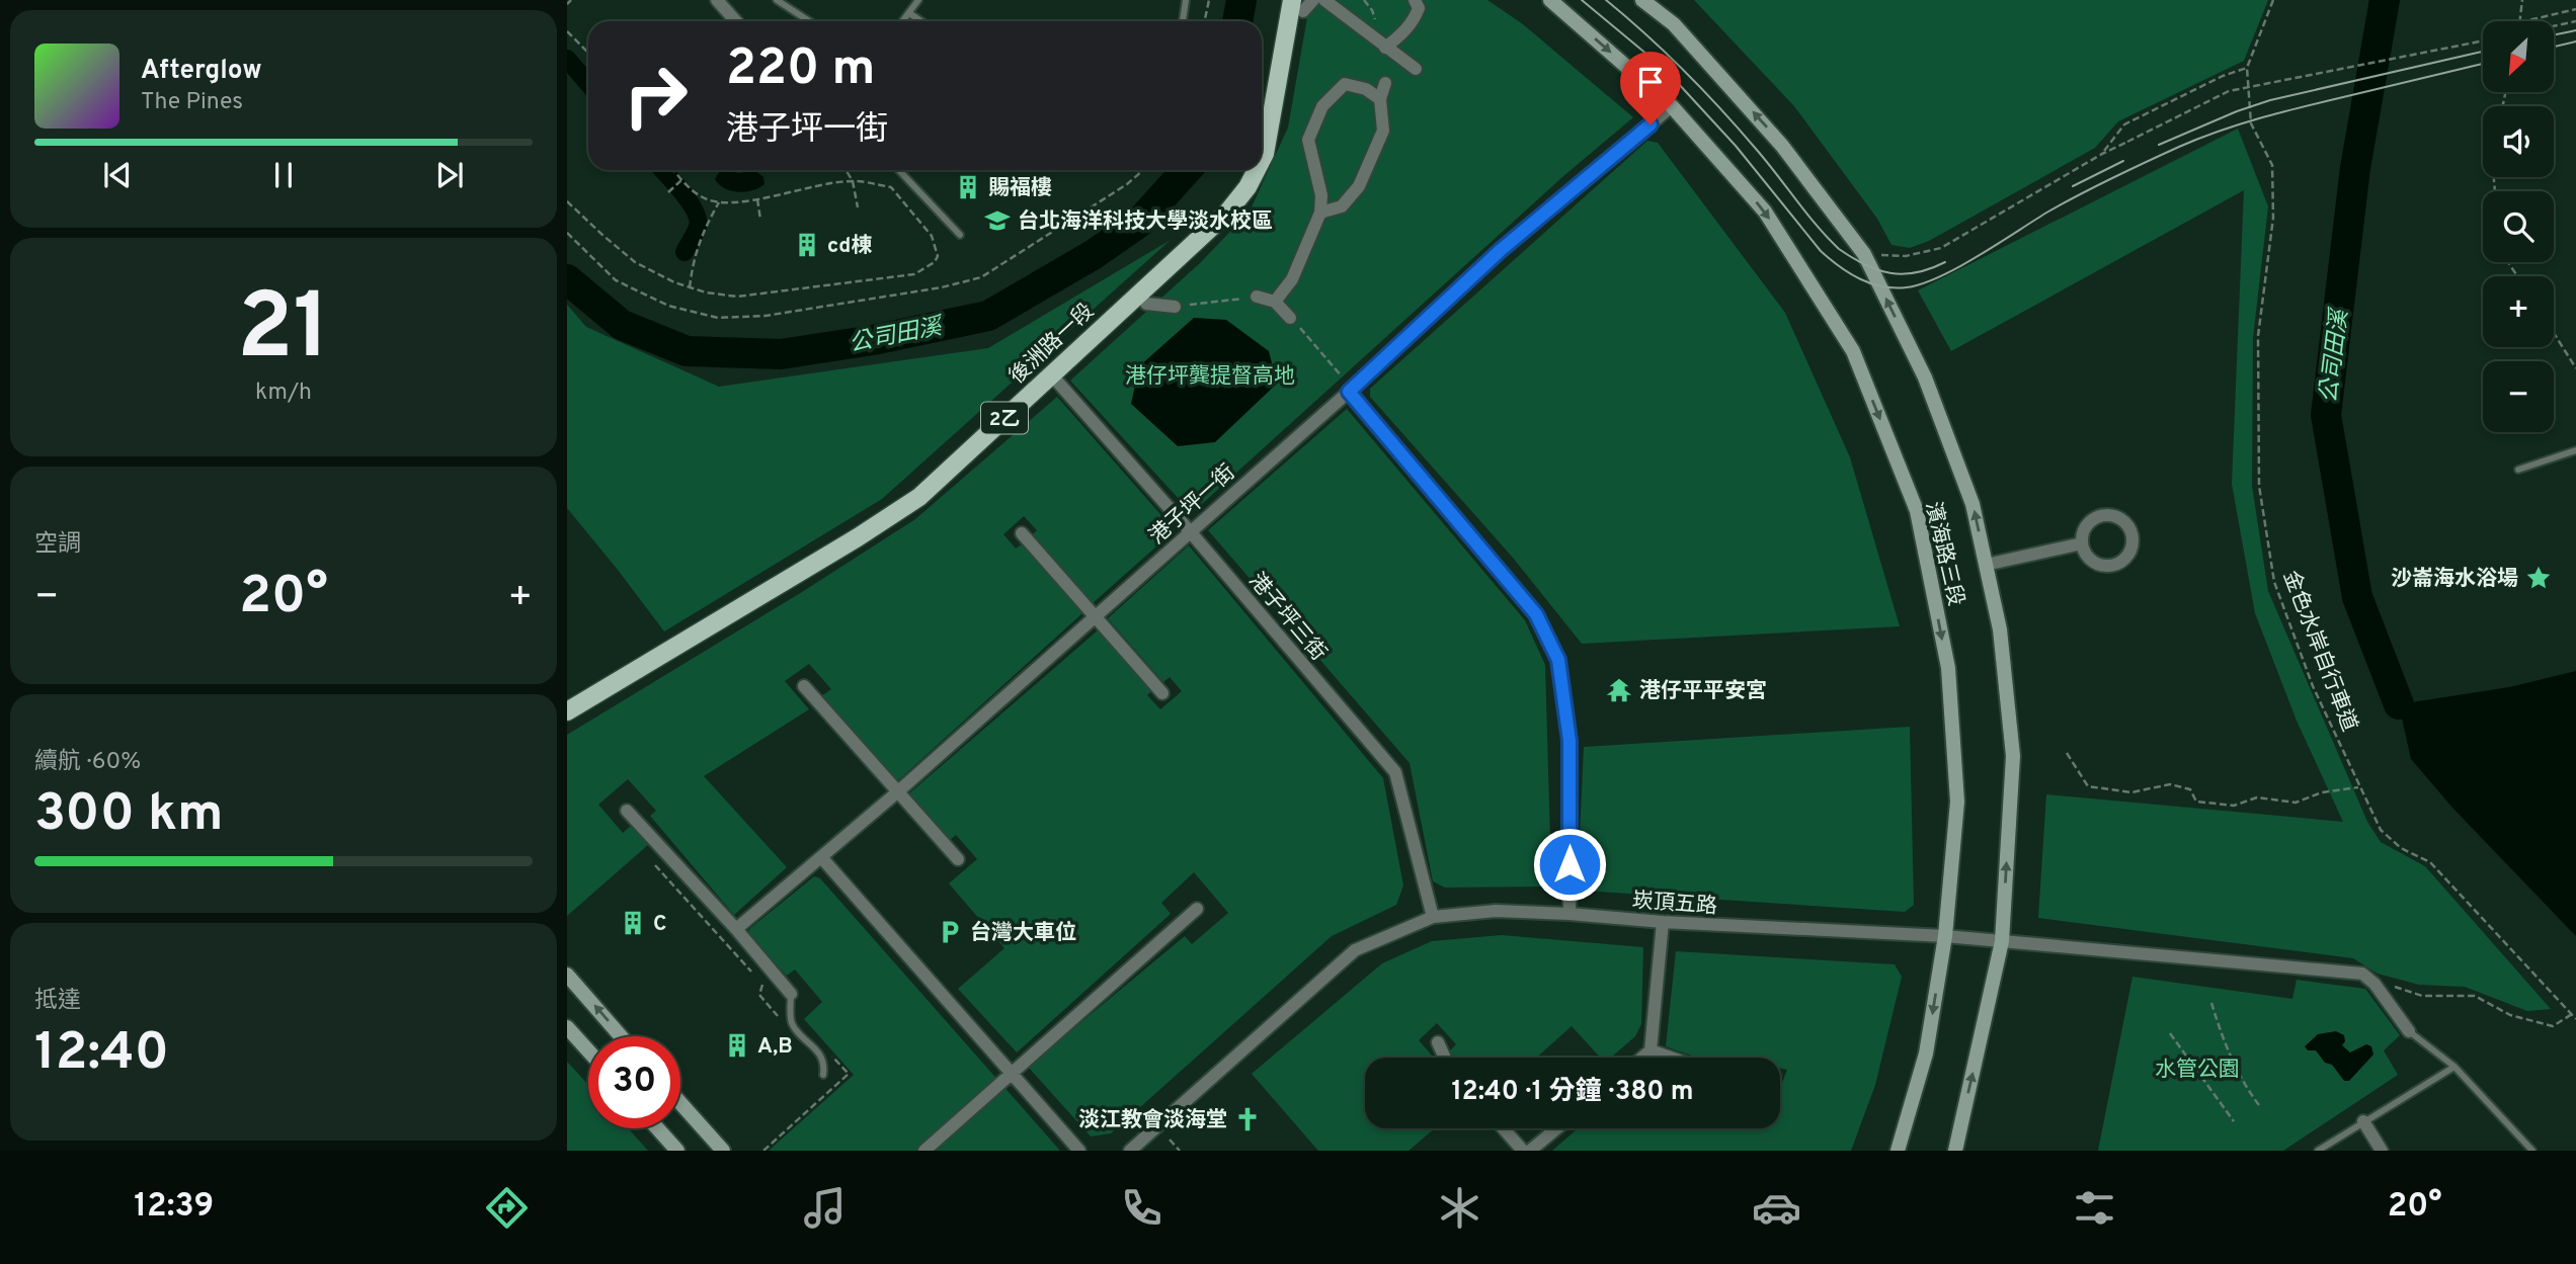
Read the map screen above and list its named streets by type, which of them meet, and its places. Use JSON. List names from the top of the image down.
{
  "streets": {
    "main road": ["後洲路一段", "2乙"],
    "street": [
      "港子坪一街",
      "濱海路三段",
      "港子坪三街",
      "崁頂五路"
    ],
    "path": ["金色水岸自行車道"]
  },
  "crossings": [
    ["後洲路一段", "港子坪三街"],
    ["港子坪一街", "濱海路三段"],
    ["港子坪一街", "港子坪三街"],
    ["濱海路三段", "崁頂五路"],
    ["港子坪三街", "崁頂五路"]
  ],
  "water": ["公司田溪"],
  "parks": ["港仔坪龔提督高地", "水管公園"],
  "places": {
    "building": [
      "賜福樓",
      "cd棟",
      "C",
      "A,B"
    ],
    "school or university": ["台北海洋科技大學淡水校區"],
    "place": ["沙崙海水浴場"],
    "temple": ["港仔平平安宮"],
    "parking": ["台灣大車位"],
    "church": ["淡江教會淡海堂"]
  },
  "north": "bottom left",
  "page": {
    "map_buttons": ["+", "−"],
    "turn": ["220 m", "港子坪一街"],
    "song": ["Afterglow", "The Pines"],
    "tile": [
      ["21", "km/h"],
      "空調",
      ["續航 · 60%", "300 km"],
      ["抵達", "12:40"]
    ],
    "heat": ["−", "20°", "+"],
    "limit": "30",
    "trip": "12:40 · 1 分鐘 · 380 m",
    "tabs": ["12:39", "20°"]
  }
}
